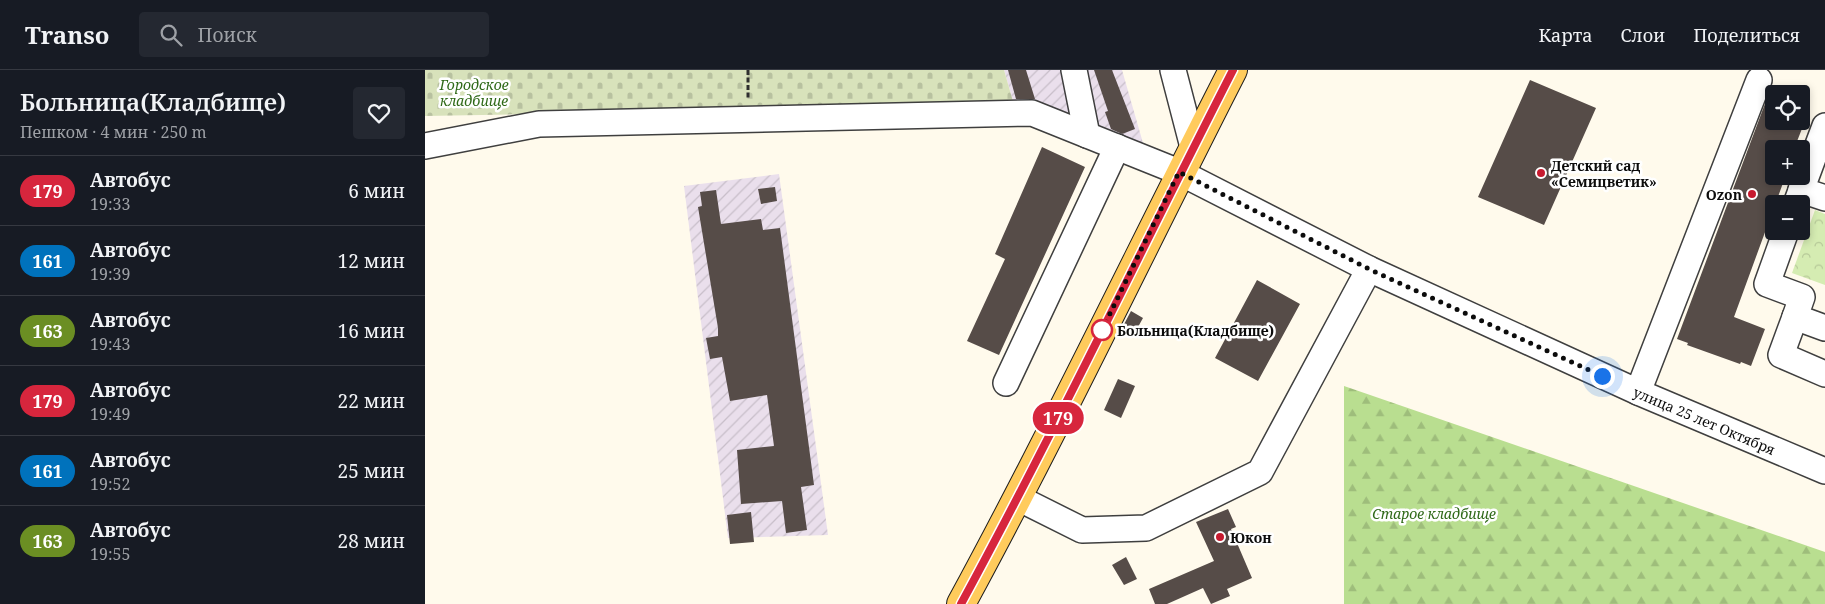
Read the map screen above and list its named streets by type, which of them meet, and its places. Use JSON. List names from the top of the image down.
{
  "streets": {
    "street": ["улица 25 лет Октября"]
  },
  "parks": ["Городское кладбище", "Старое кладбище"],
  "places": [
    "Детский сад «Семицветик»",
    "Ozon",
    "Больница(Кладбище)",
    "Юкон"
  ],
  "lines": ["bus line 179"],
  "page": {
    "header": "Transo",
    "search": "Поиск",
    "nav": ["Карта", "Слои", "Поделиться"],
    "heading": ["Больница(Кладбище)", "Пешком · 4 мин · 250 m"],
    "on_map": "179",
    "map_buttons": ["+", "−"],
    "list": [
      {
        "mark": "179",
        "name": "Автобус",
        "note": "19:33",
        "value": "6 мин"
      },
      {
        "mark": "161",
        "name": "Автобус",
        "note": "19:39",
        "value": "12 мин"
      },
      {
        "mark": "163",
        "name": "Автобус",
        "note": "19:43",
        "value": "16 мин"
      },
      {
        "mark": "179",
        "name": "Автобус",
        "note": "19:49",
        "value": "22 мин"
      },
      {
        "mark": "161",
        "name": "Автобус",
        "note": "19:52",
        "value": "25 мин"
      },
      {
        "mark": "163",
        "name": "Автобус",
        "note": "19:55",
        "value": "28 мин"
      }
    ]
  }
}
